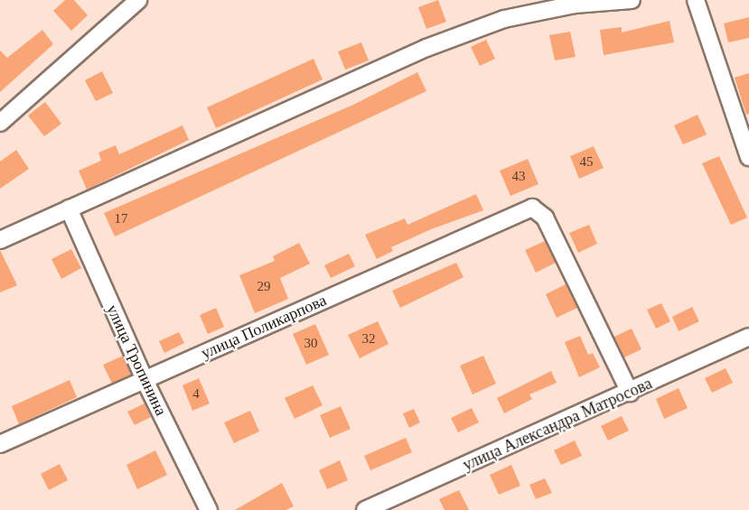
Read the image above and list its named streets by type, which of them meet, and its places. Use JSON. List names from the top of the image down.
{
  "streets": {
    "street": ["улица Поликарпова", "улица Тропинина", "улица Александра Матросова"]
  },
  "crossings": [
    ["улица Поликарпова", "улица Тропинина"],
    ["улица Поликарпова", "улица Александра Матросова"]
  ],
  "house_numbers": [
    "45",
    "43",
    "17",
    "29",
    "32",
    "30",
    "4"
  ]
}
